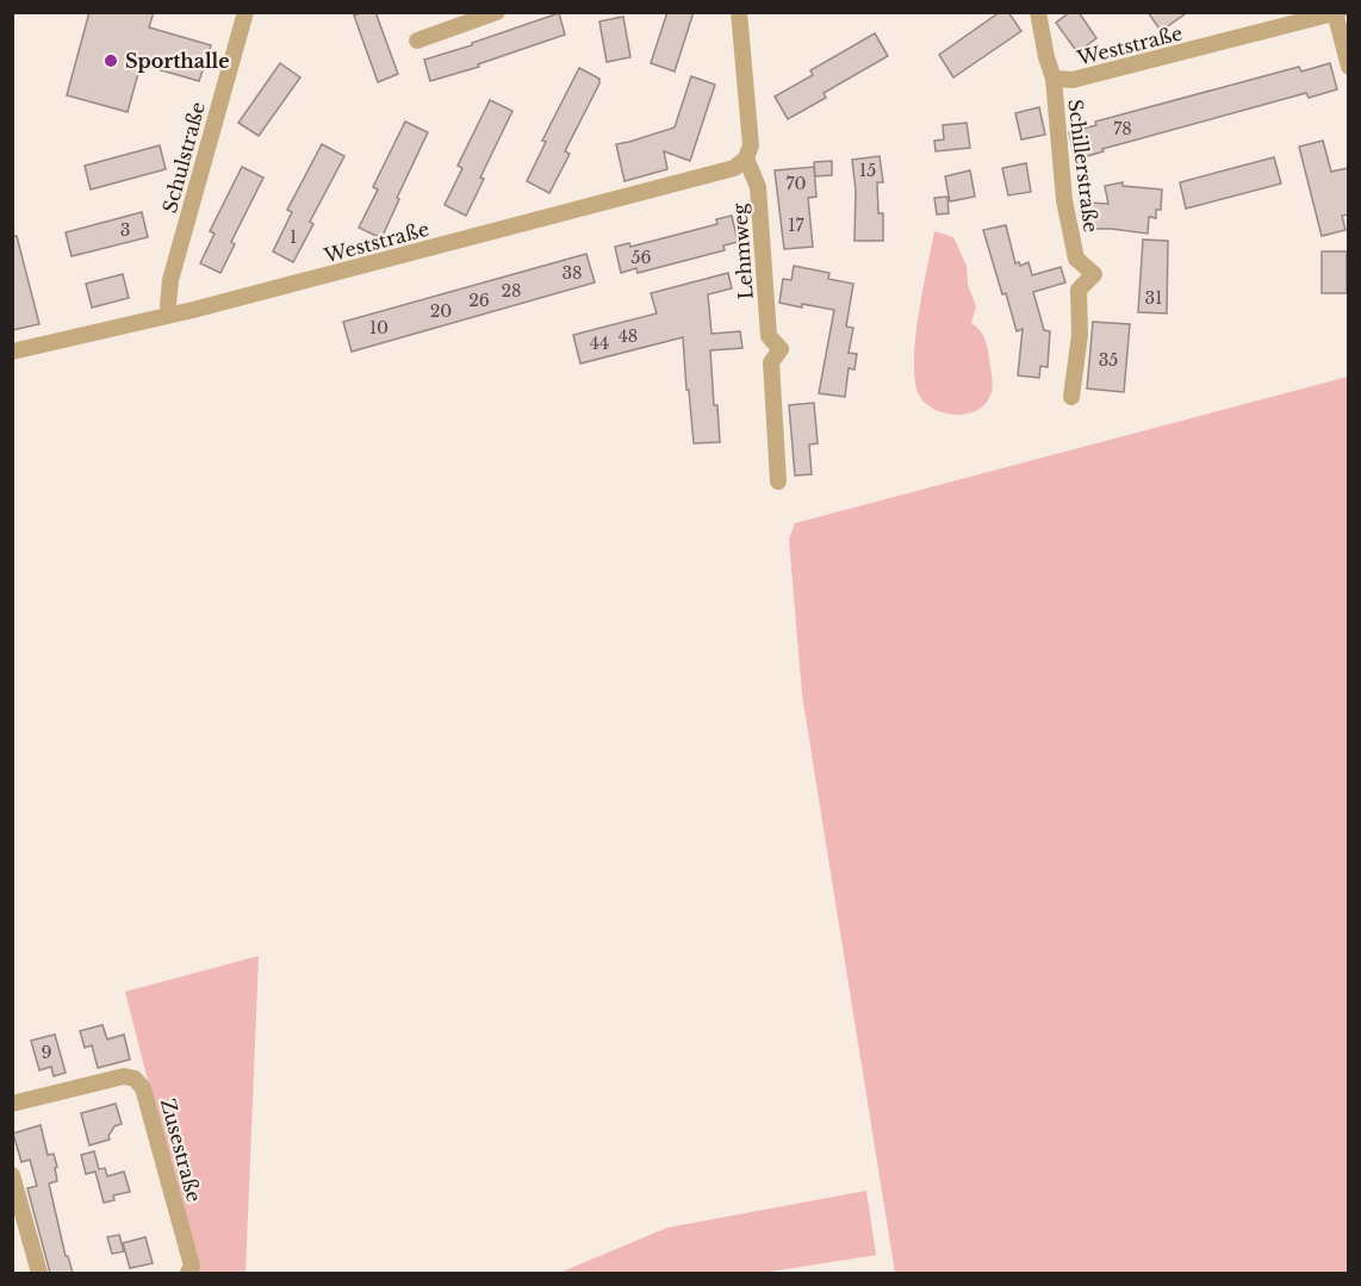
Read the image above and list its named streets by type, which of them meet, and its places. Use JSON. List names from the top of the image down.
{
  "streets": {
    "street": [
      "Weststraße",
      "Schulstraße",
      "Schillerstraße",
      "Lehmweg",
      "Zusestraße"
    ]
  },
  "crossings": [
    ["Weststraße", "Schulstraße"],
    ["Weststraße", "Schillerstraße"],
    ["Weststraße", "Lehmweg"]
  ],
  "places": ["Sporthalle"],
  "house_numbers": [
    "78",
    "15",
    "70",
    "17",
    "3",
    "1",
    "56",
    "38",
    "28",
    "31",
    "26",
    "20",
    "10",
    "48",
    "44",
    "35",
    "9"
  ]
}
